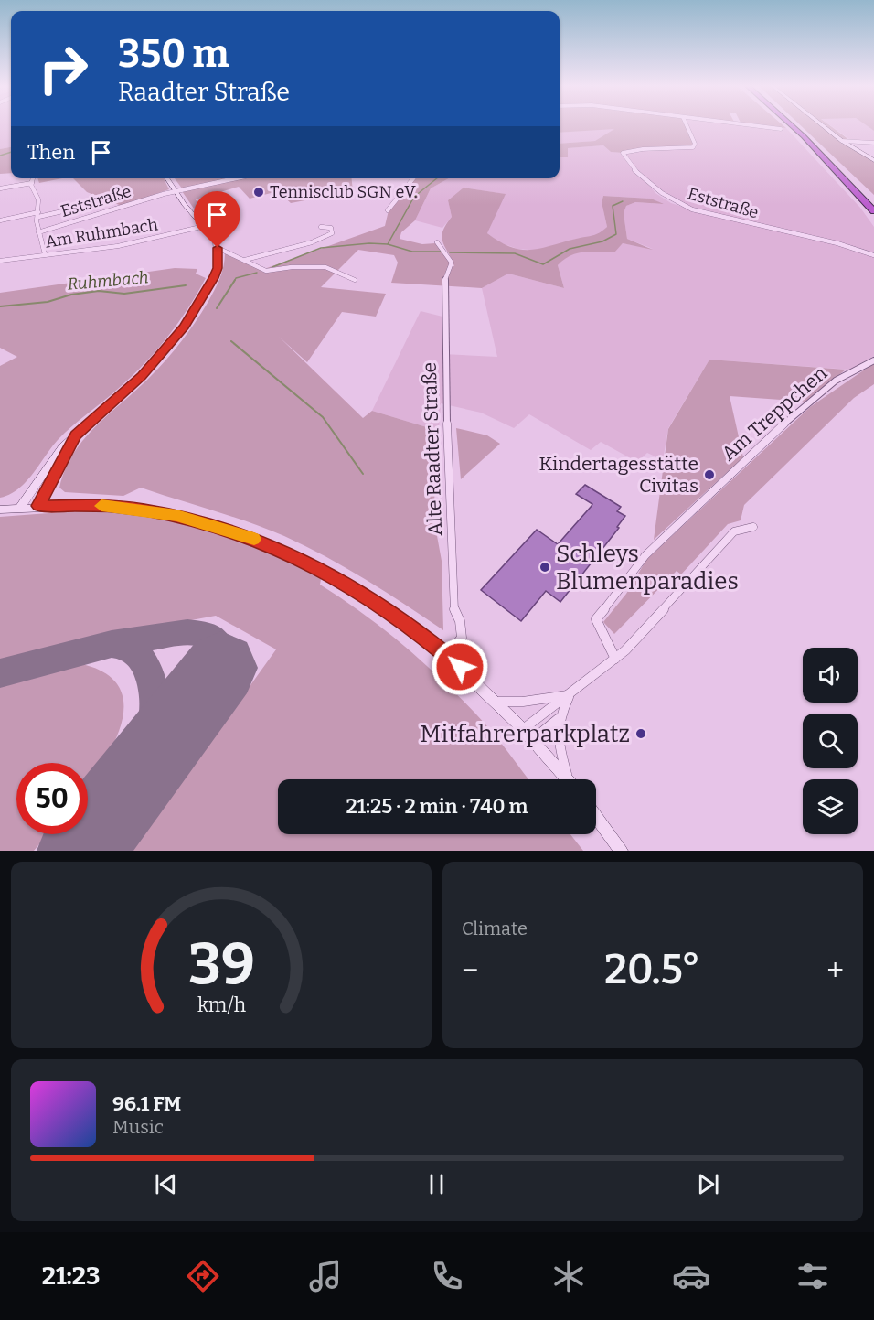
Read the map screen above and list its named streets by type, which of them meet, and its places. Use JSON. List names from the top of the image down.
{
  "streets": {
    "street": [
      "Eststraße",
      "Am Ruhmbach",
      "Am Treppchen",
      "Alte Raadter Straße"
    ]
  },
  "water": ["Ruhmbach"],
  "places": [
    "Tennisclub SGN eV.",
    "Kindertagesstätte Civitas",
    "Schleys Blumenparadies",
    "Mitfahrerparkplatz"
  ],
  "page": {
    "turn": ["350 m", "Raadter Straße"],
    "then": "Then",
    "limit": "50",
    "trip": "21:25 · 2 min · 740 m",
    "tile": "Climate",
    "heat": ["−", "20.5°", "+"],
    "song": ["96.1 FM", "Music"],
    "tabs": "21:23",
    "gauge": ["39", "km/h"]
  }
}
